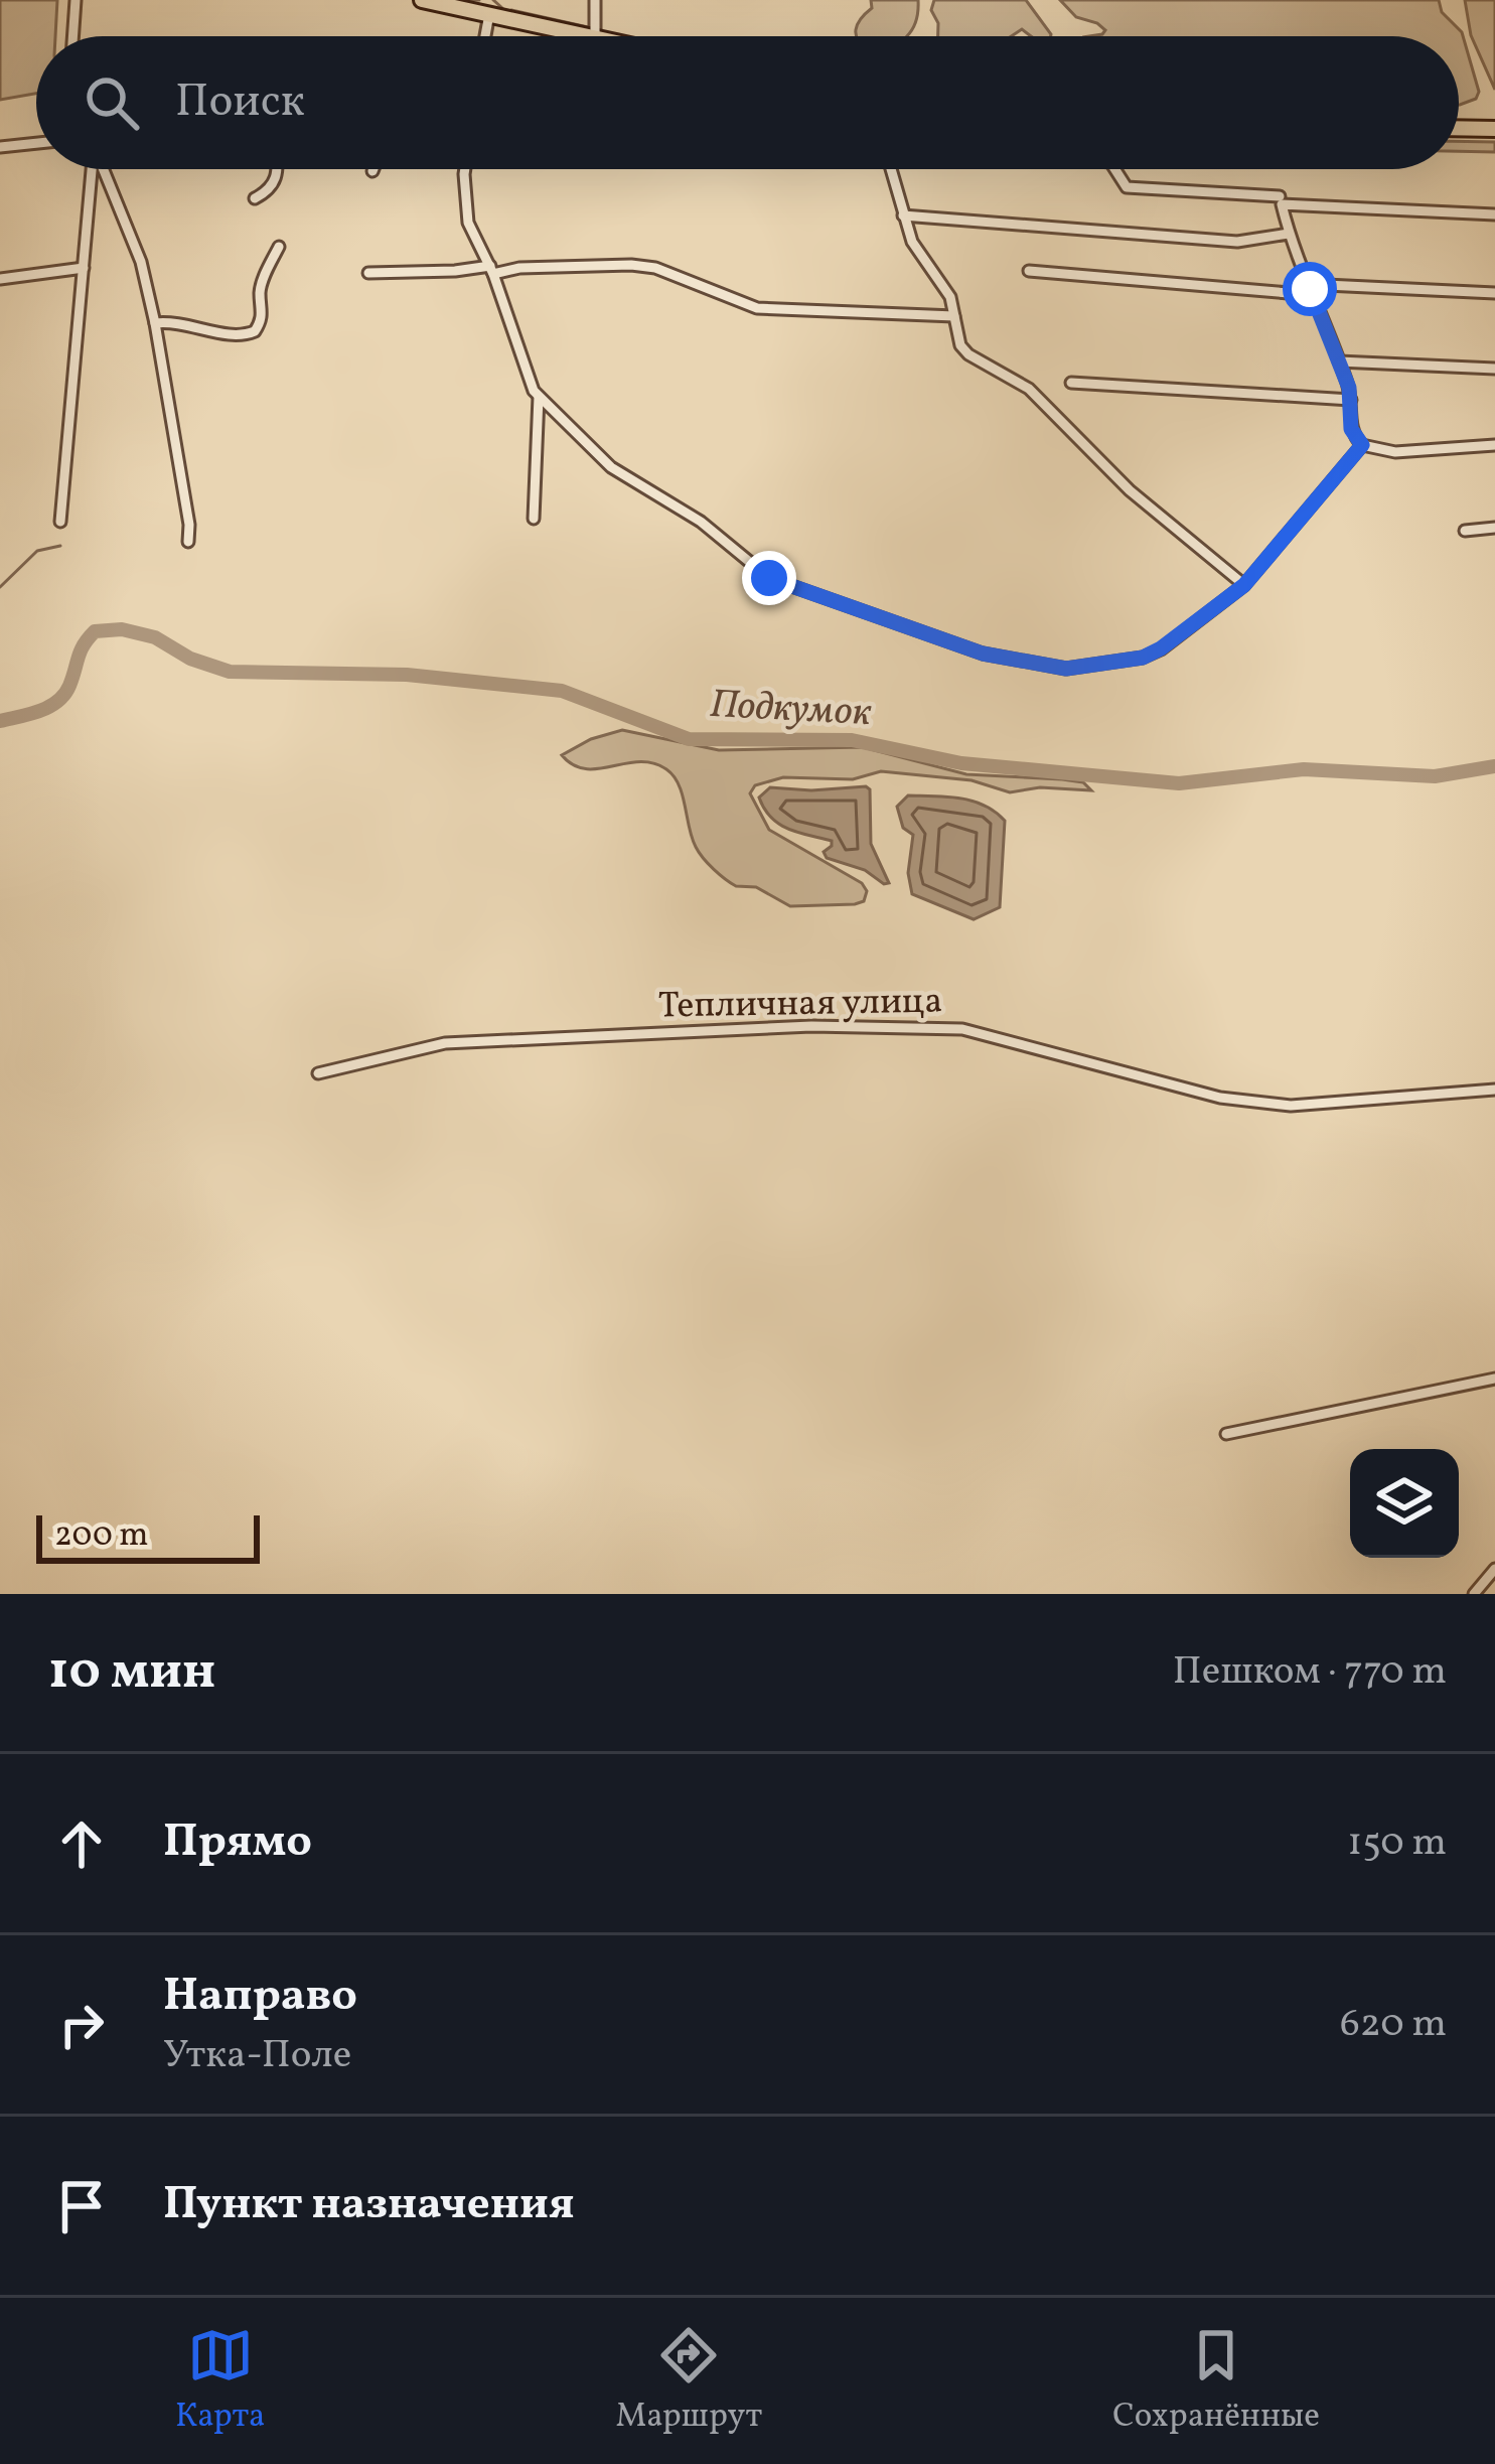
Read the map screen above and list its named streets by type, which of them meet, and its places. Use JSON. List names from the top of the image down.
{
  "streets": {
    "street": ["Тепличная улица"]
  },
  "water": ["Подкумок"],
  "scale_bar": "200 m",
  "page": {
    "search": "Поиск",
    "scale": "200 m",
    "heading": ["10 мин", "Пешком · 770 m"],
    "list": [
      ["Прямо", "150 m"],
      ["Направо", "Утка-Поле", "620 m"],
      "Пункт назначения"
    ],
    "nav": ["Карта", "Маршрут", "Сохранённые"]
  }
}
